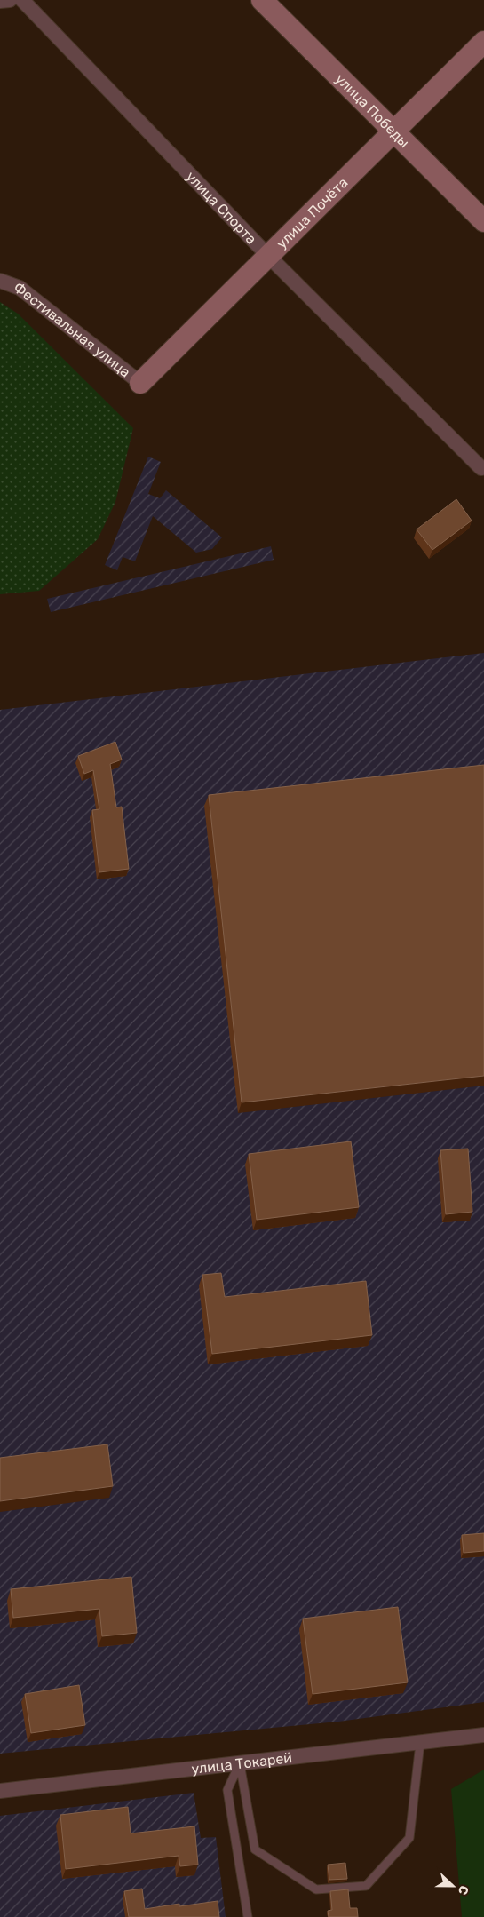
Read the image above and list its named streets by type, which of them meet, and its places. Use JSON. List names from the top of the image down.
{
  "streets": {
    "street": [
      "улица Победы",
      "улица Спорта",
      "улица Почёта",
      "Фестивальная улица",
      "улица Токарей"
    ]
  },
  "crossings": [
    ["улица Победы", "улица Почёта"],
    ["улица Спорта", "улица Почёта"],
    ["улица Почёта", "Фестивальная улица"]
  ],
  "north": "right"
}
